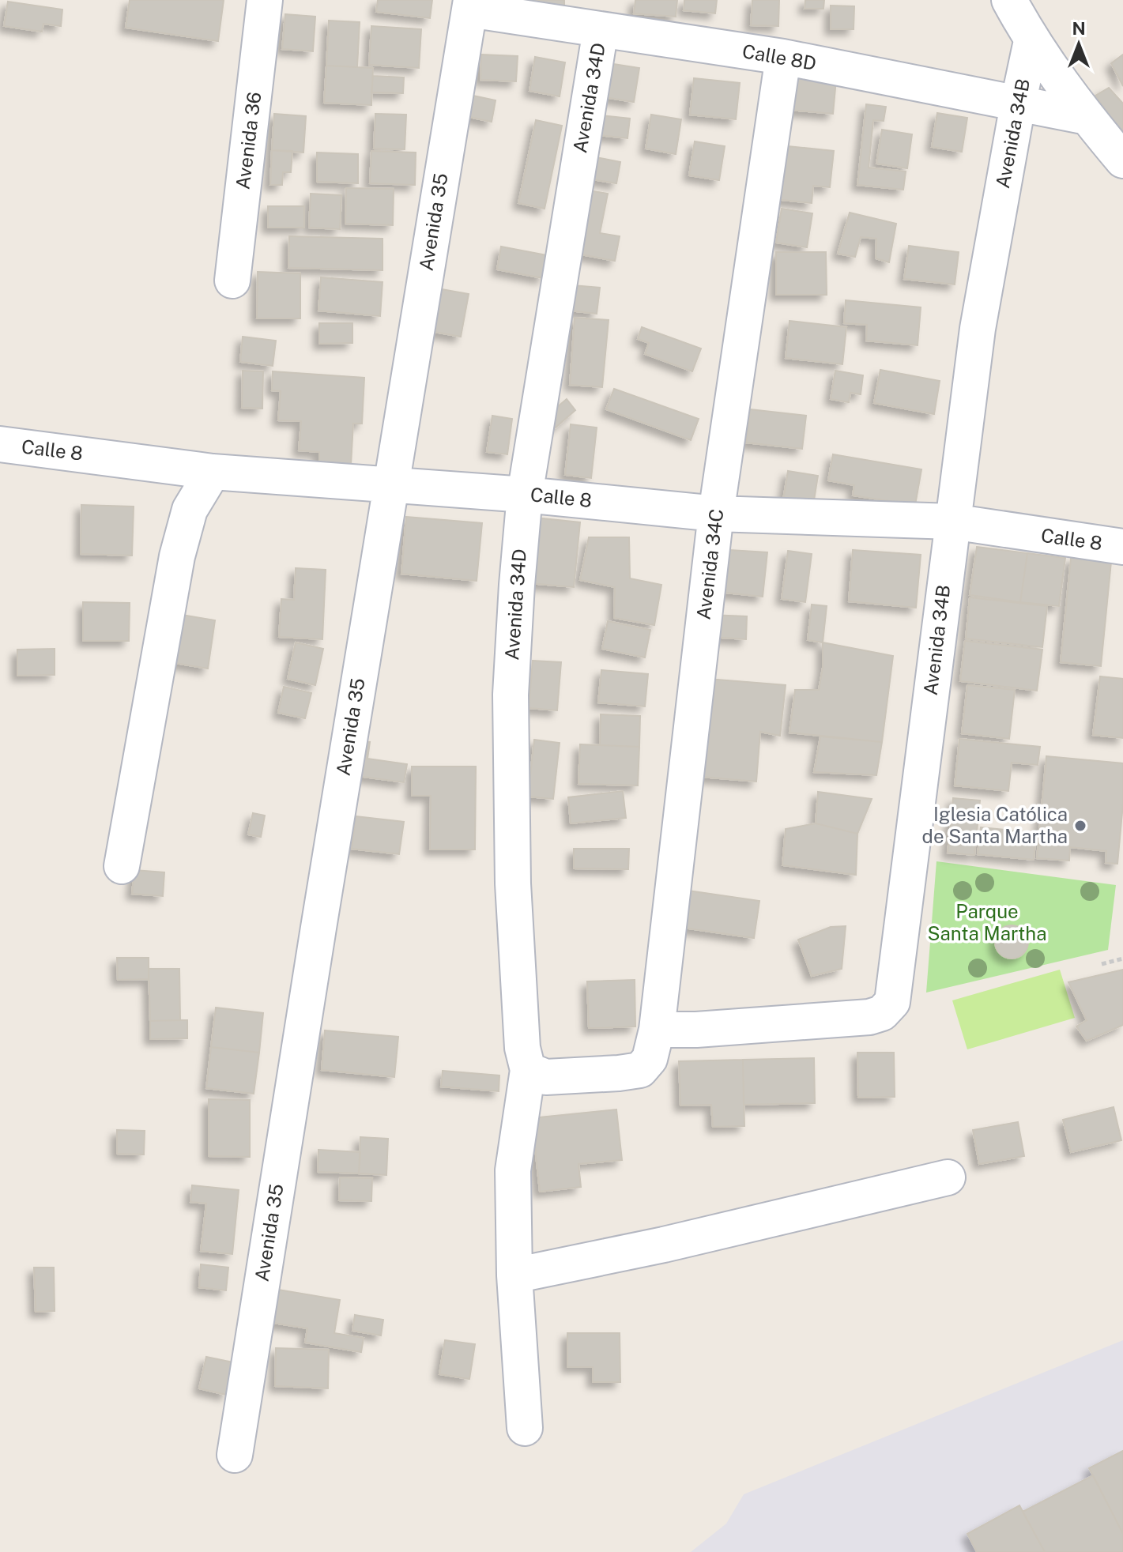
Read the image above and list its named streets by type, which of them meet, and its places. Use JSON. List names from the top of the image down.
{
  "streets": {
    "street": [
      "Calle 8D",
      "Avenida 34D",
      "Avenida 34B",
      "Avenida 36",
      "Avenida 35",
      "Calle 8",
      "Avenida 34C"
    ]
  },
  "crossings": [
    ["Calle 8D", "Avenida 34D"],
    ["Calle 8D", "Avenida 34B"],
    ["Calle 8D", "Avenida 35"],
    ["Calle 8D", "Avenida 34C"],
    ["Avenida 34D", "Calle 8"],
    ["Avenida 34D", "Avenida 34C"],
    ["Avenida 34B", "Calle 8"],
    ["Avenida 34B", "Avenida 34C"],
    ["Avenida 35", "Calle 8"],
    ["Calle 8", "Avenida 34C"]
  ],
  "parks": ["Parque Santa Martha"],
  "places": ["Iglesia Católica de Santa Martha"],
  "north": "top"
}
